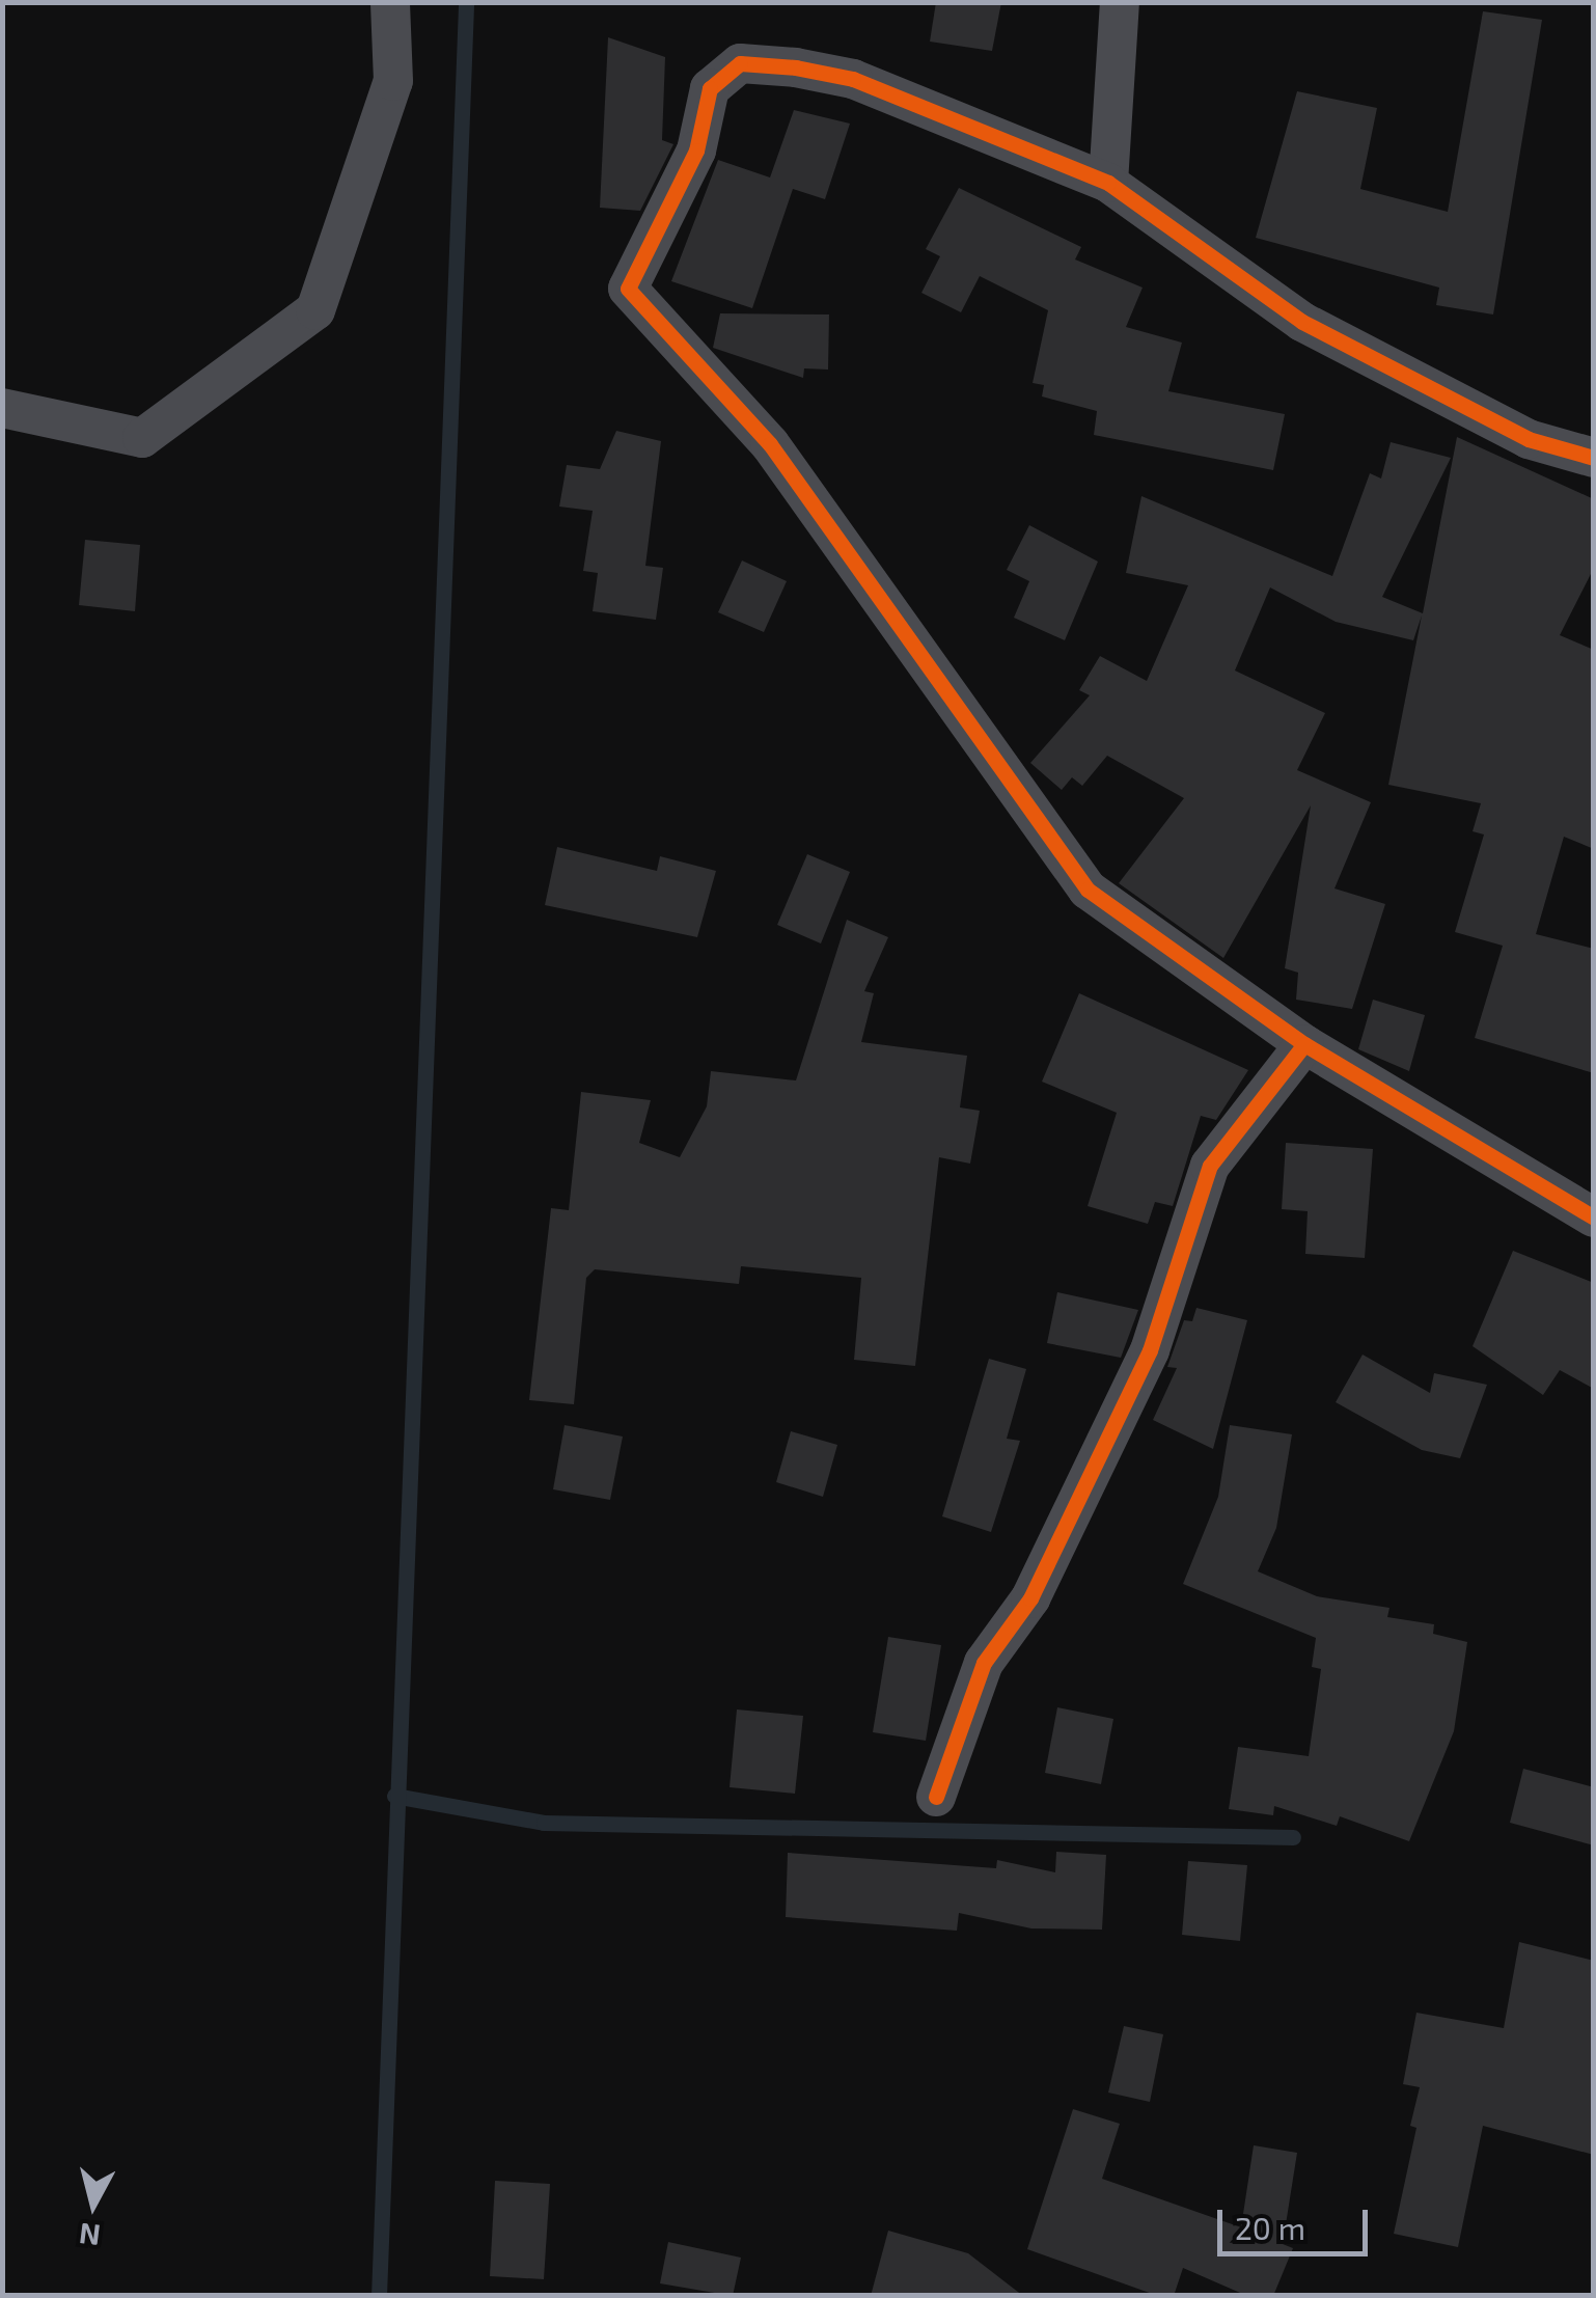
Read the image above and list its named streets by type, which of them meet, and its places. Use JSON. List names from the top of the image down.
{
  "scale_bar": "20 m",
  "north": "bottom"
}
